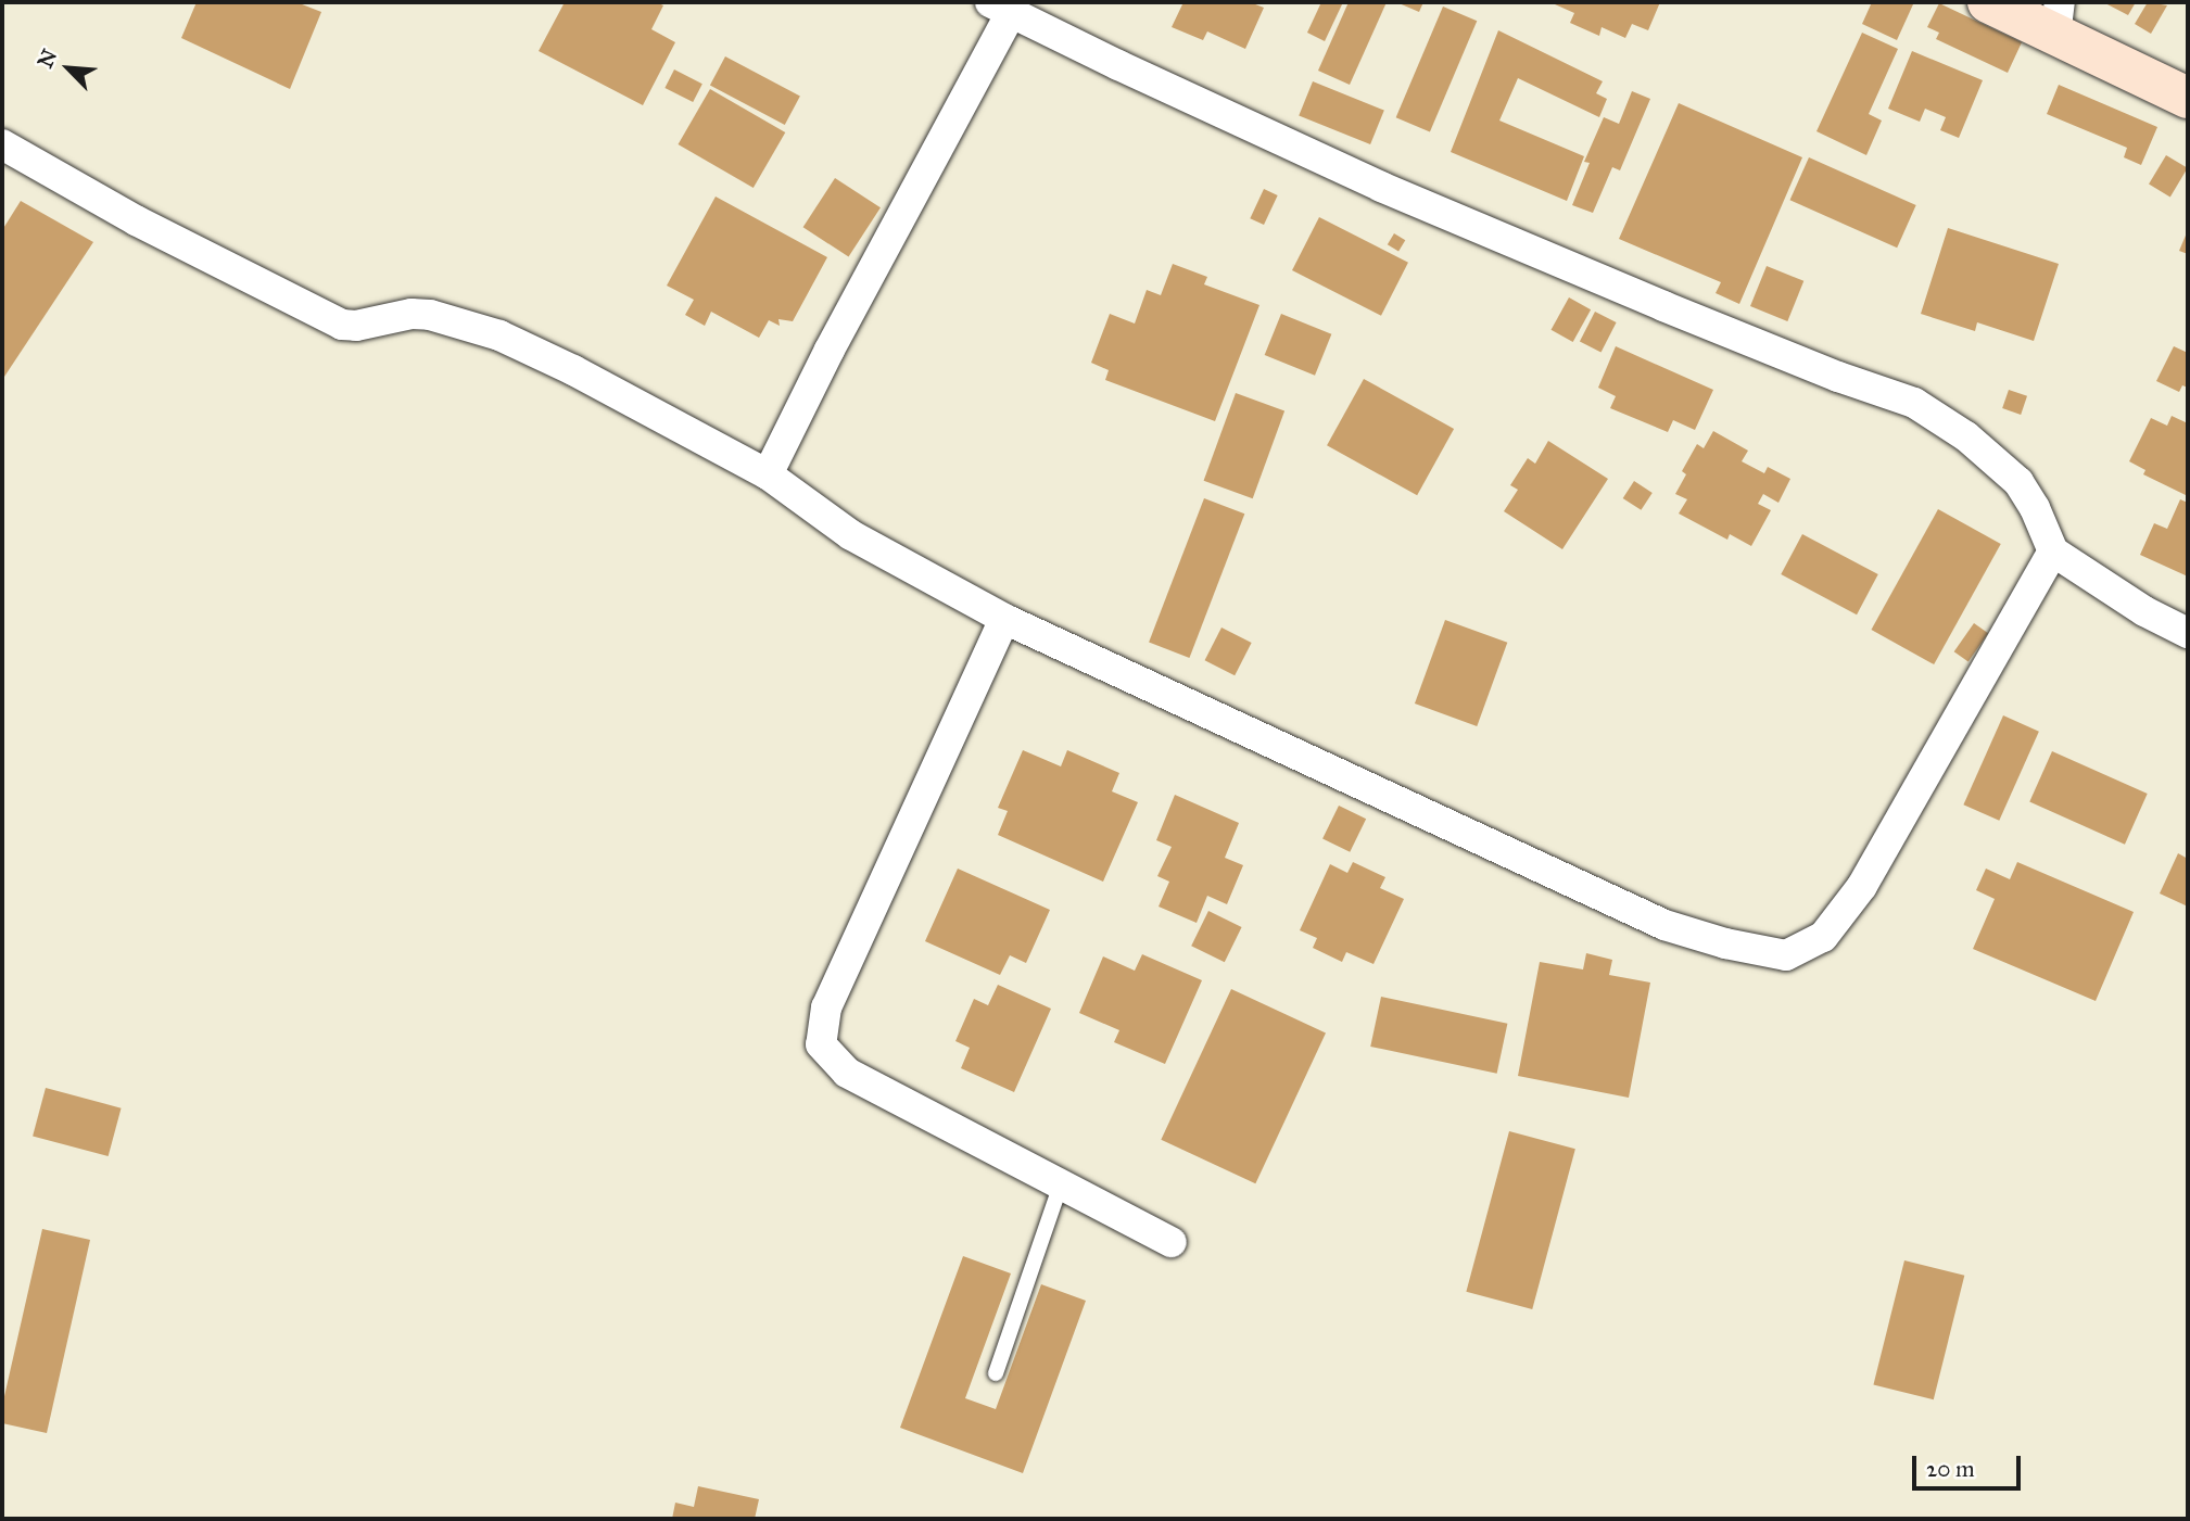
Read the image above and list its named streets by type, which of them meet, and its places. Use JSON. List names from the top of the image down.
{
  "scale_bar": "20 m",
  "north": "top left"
}
